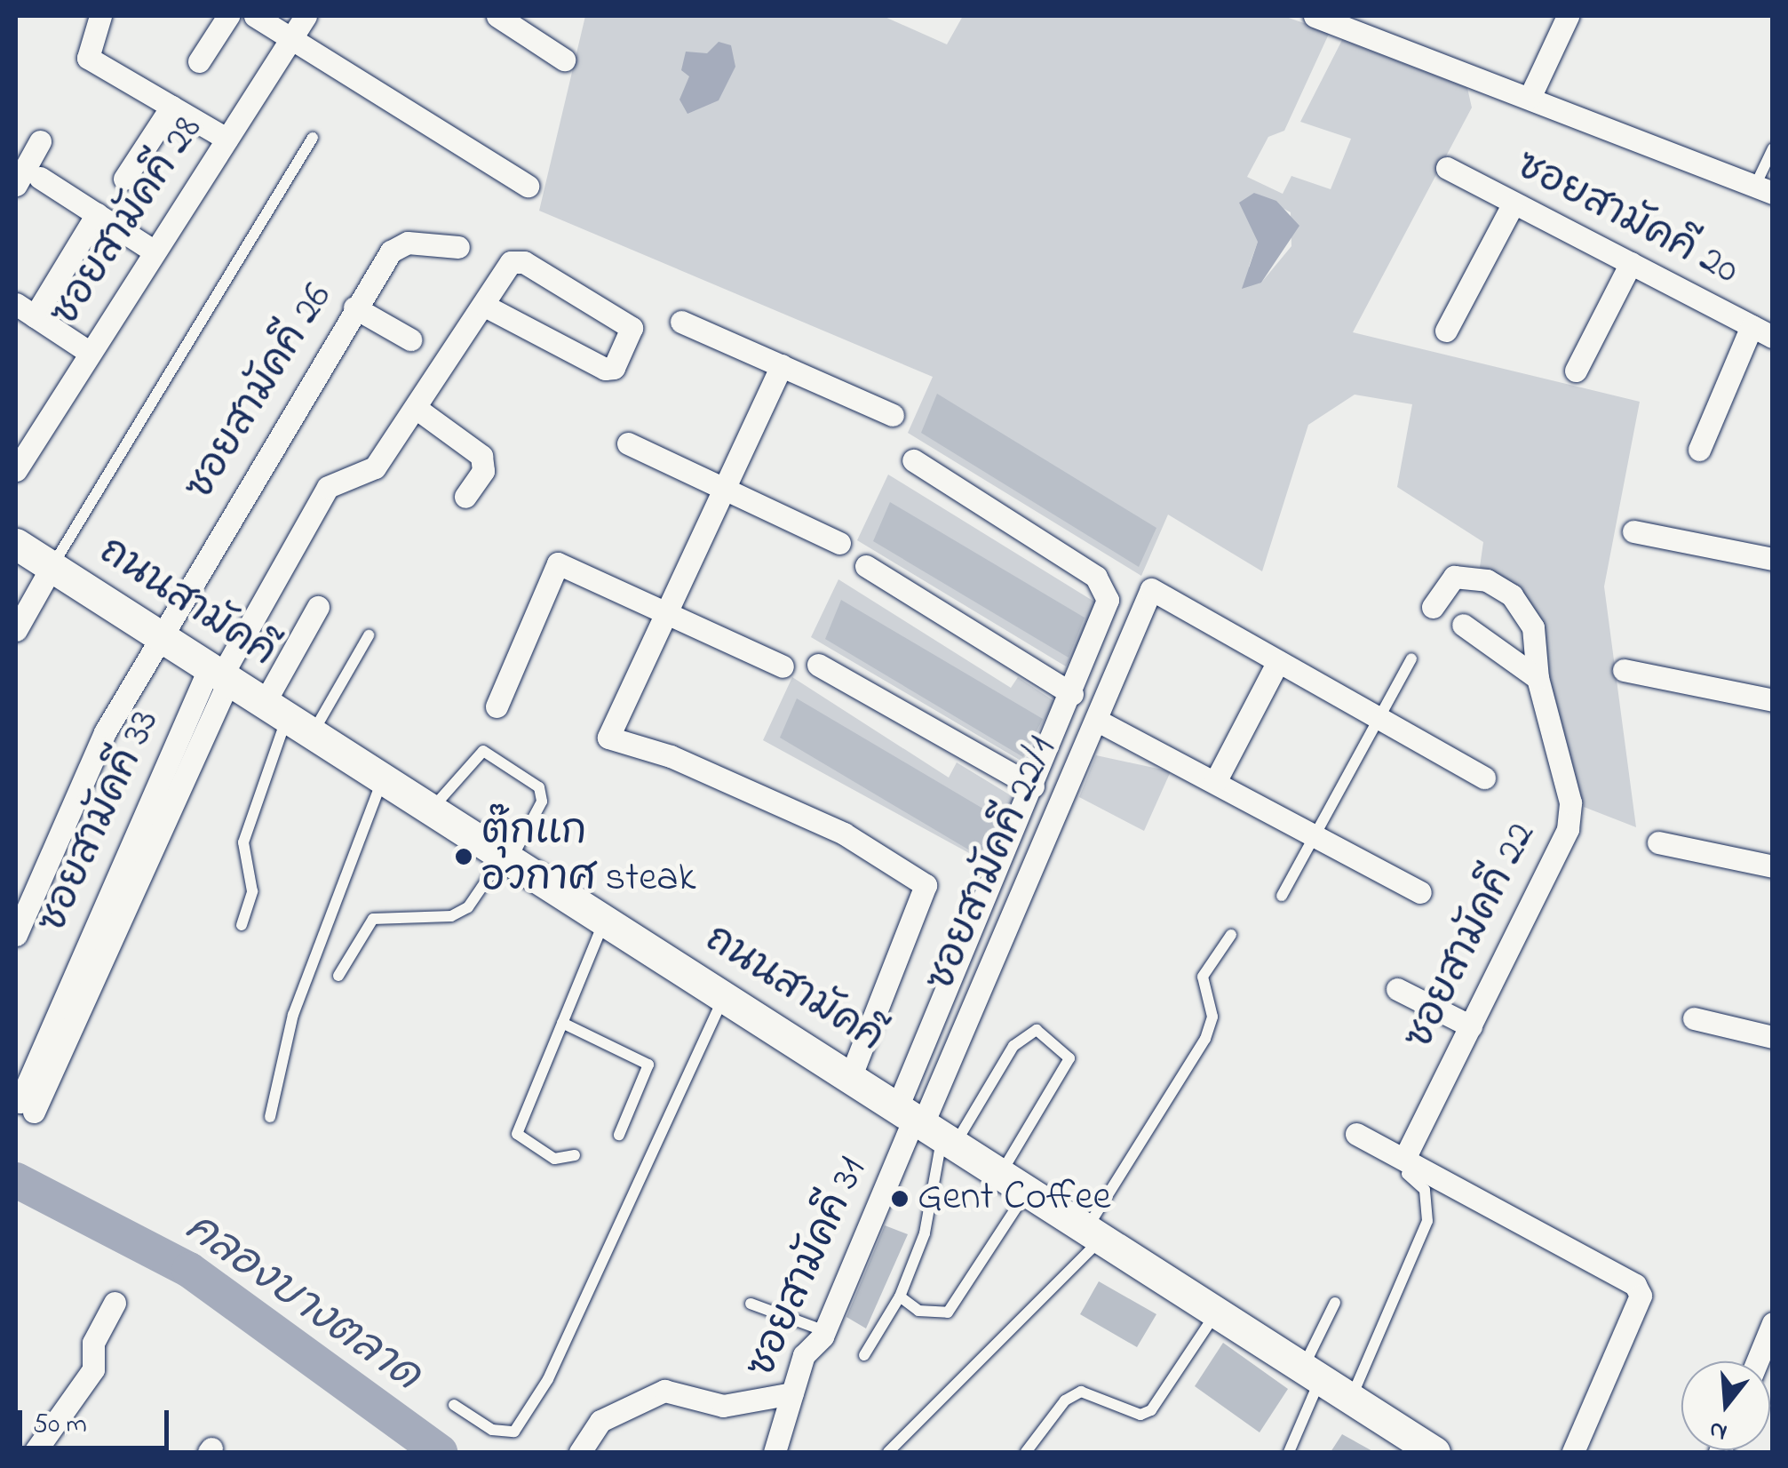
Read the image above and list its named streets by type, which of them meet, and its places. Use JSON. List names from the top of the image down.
{
  "streets": {
    "main road": ["ถนนสามัคคี"],
    "street": [
      "ซอยสามัคคี 20",
      "ซอยสามัคคี 28",
      "ซอยสามัคคี 26",
      "ซอยสามัคคี 22/1",
      "ซอยสามัคคี 22",
      "ซอยสามัคคี 31"
    ]
  },
  "crossings": [
    ["ซอยสามัคคี 26", "ถนนสามัคคี"],
    ["ถนนสามัคคี", "ซอยสามัคคี 22/1"],
    ["ถนนสามัคคี", "ซอยสามัคคี 31"],
    ["ซอยสามัคคี 22/1", "ซอยสามัคคี 31"]
  ],
  "water": ["คลองบางตลาด"],
  "places": ["ตุ๊กแก อวกาศ steak", "Gent Coffee"],
  "scale_bar": "50 m",
  "north": "bottom"
}
